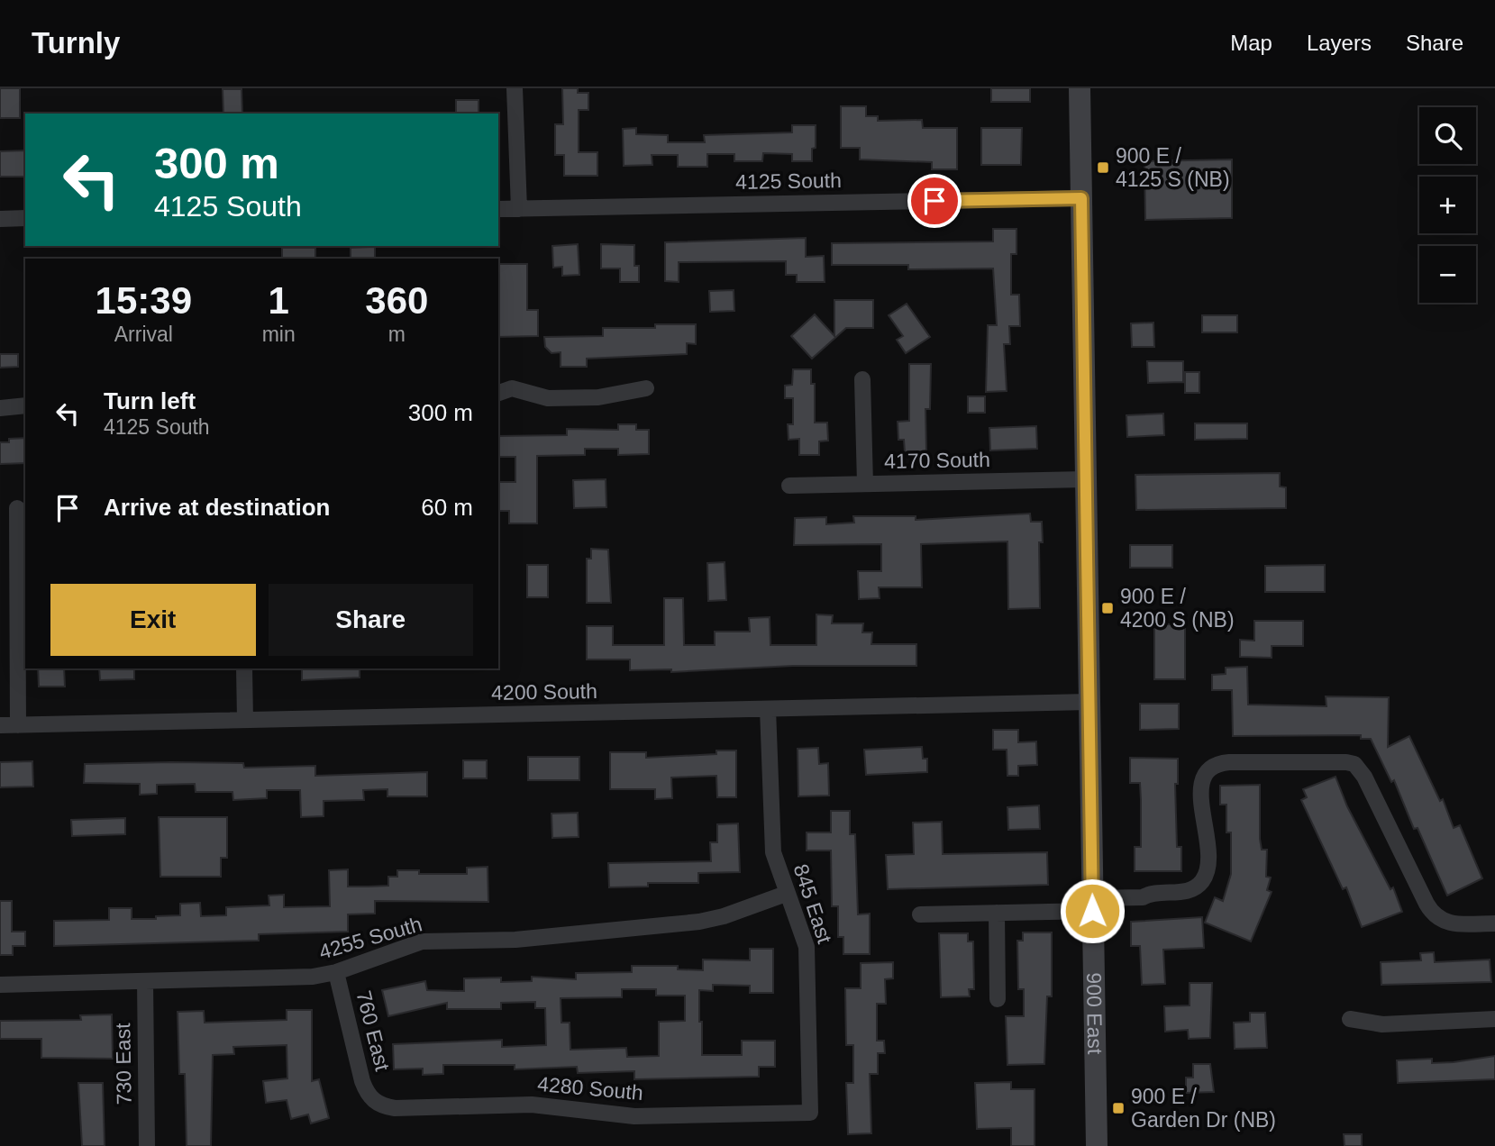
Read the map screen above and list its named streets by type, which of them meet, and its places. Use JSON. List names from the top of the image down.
{
  "streets": {
    "main road": ["900 East"],
    "street": [
      "4125 South",
      "4170 South",
      "4200 South",
      "845 East",
      "4255 South",
      "760 East",
      "730 East",
      "4280 South"
    ]
  },
  "crossings": [
    ["4125 South", "900 East"],
    ["4170 South", "900 East"],
    ["4200 South", "845 East"],
    ["4200 South", "900 East"],
    ["845 East", "4255 South"],
    ["845 East", "4280 South"],
    ["4255 South", "760 East"],
    ["4255 South", "730 East"],
    ["760 East", "4280 South"]
  ],
  "places": {
    "transit": ["900 E / 4125 S (NB)", "900 E / 4200 S (NB)", "900 E / Garden Dr (NB)"]
  },
  "page": {
    "header": "Turnly",
    "nav": ["Map", "Layers", "Share"],
    "map_buttons": ["+", "−"],
    "turn": ["300 m", "4125 South"],
    "eta": [
      "15:39",
      "Arrival",
      "1",
      "min",
      "360",
      "m"
    ],
    "list": [
      {
        "name": "Turn left",
        "note": "4125 South",
        "value": "300 m"
      },
      {
        "name": "Arrive at destination",
        "value": "60 m"
      }
    ],
    "buttons": ["Exit", "Share"]
  }
}
